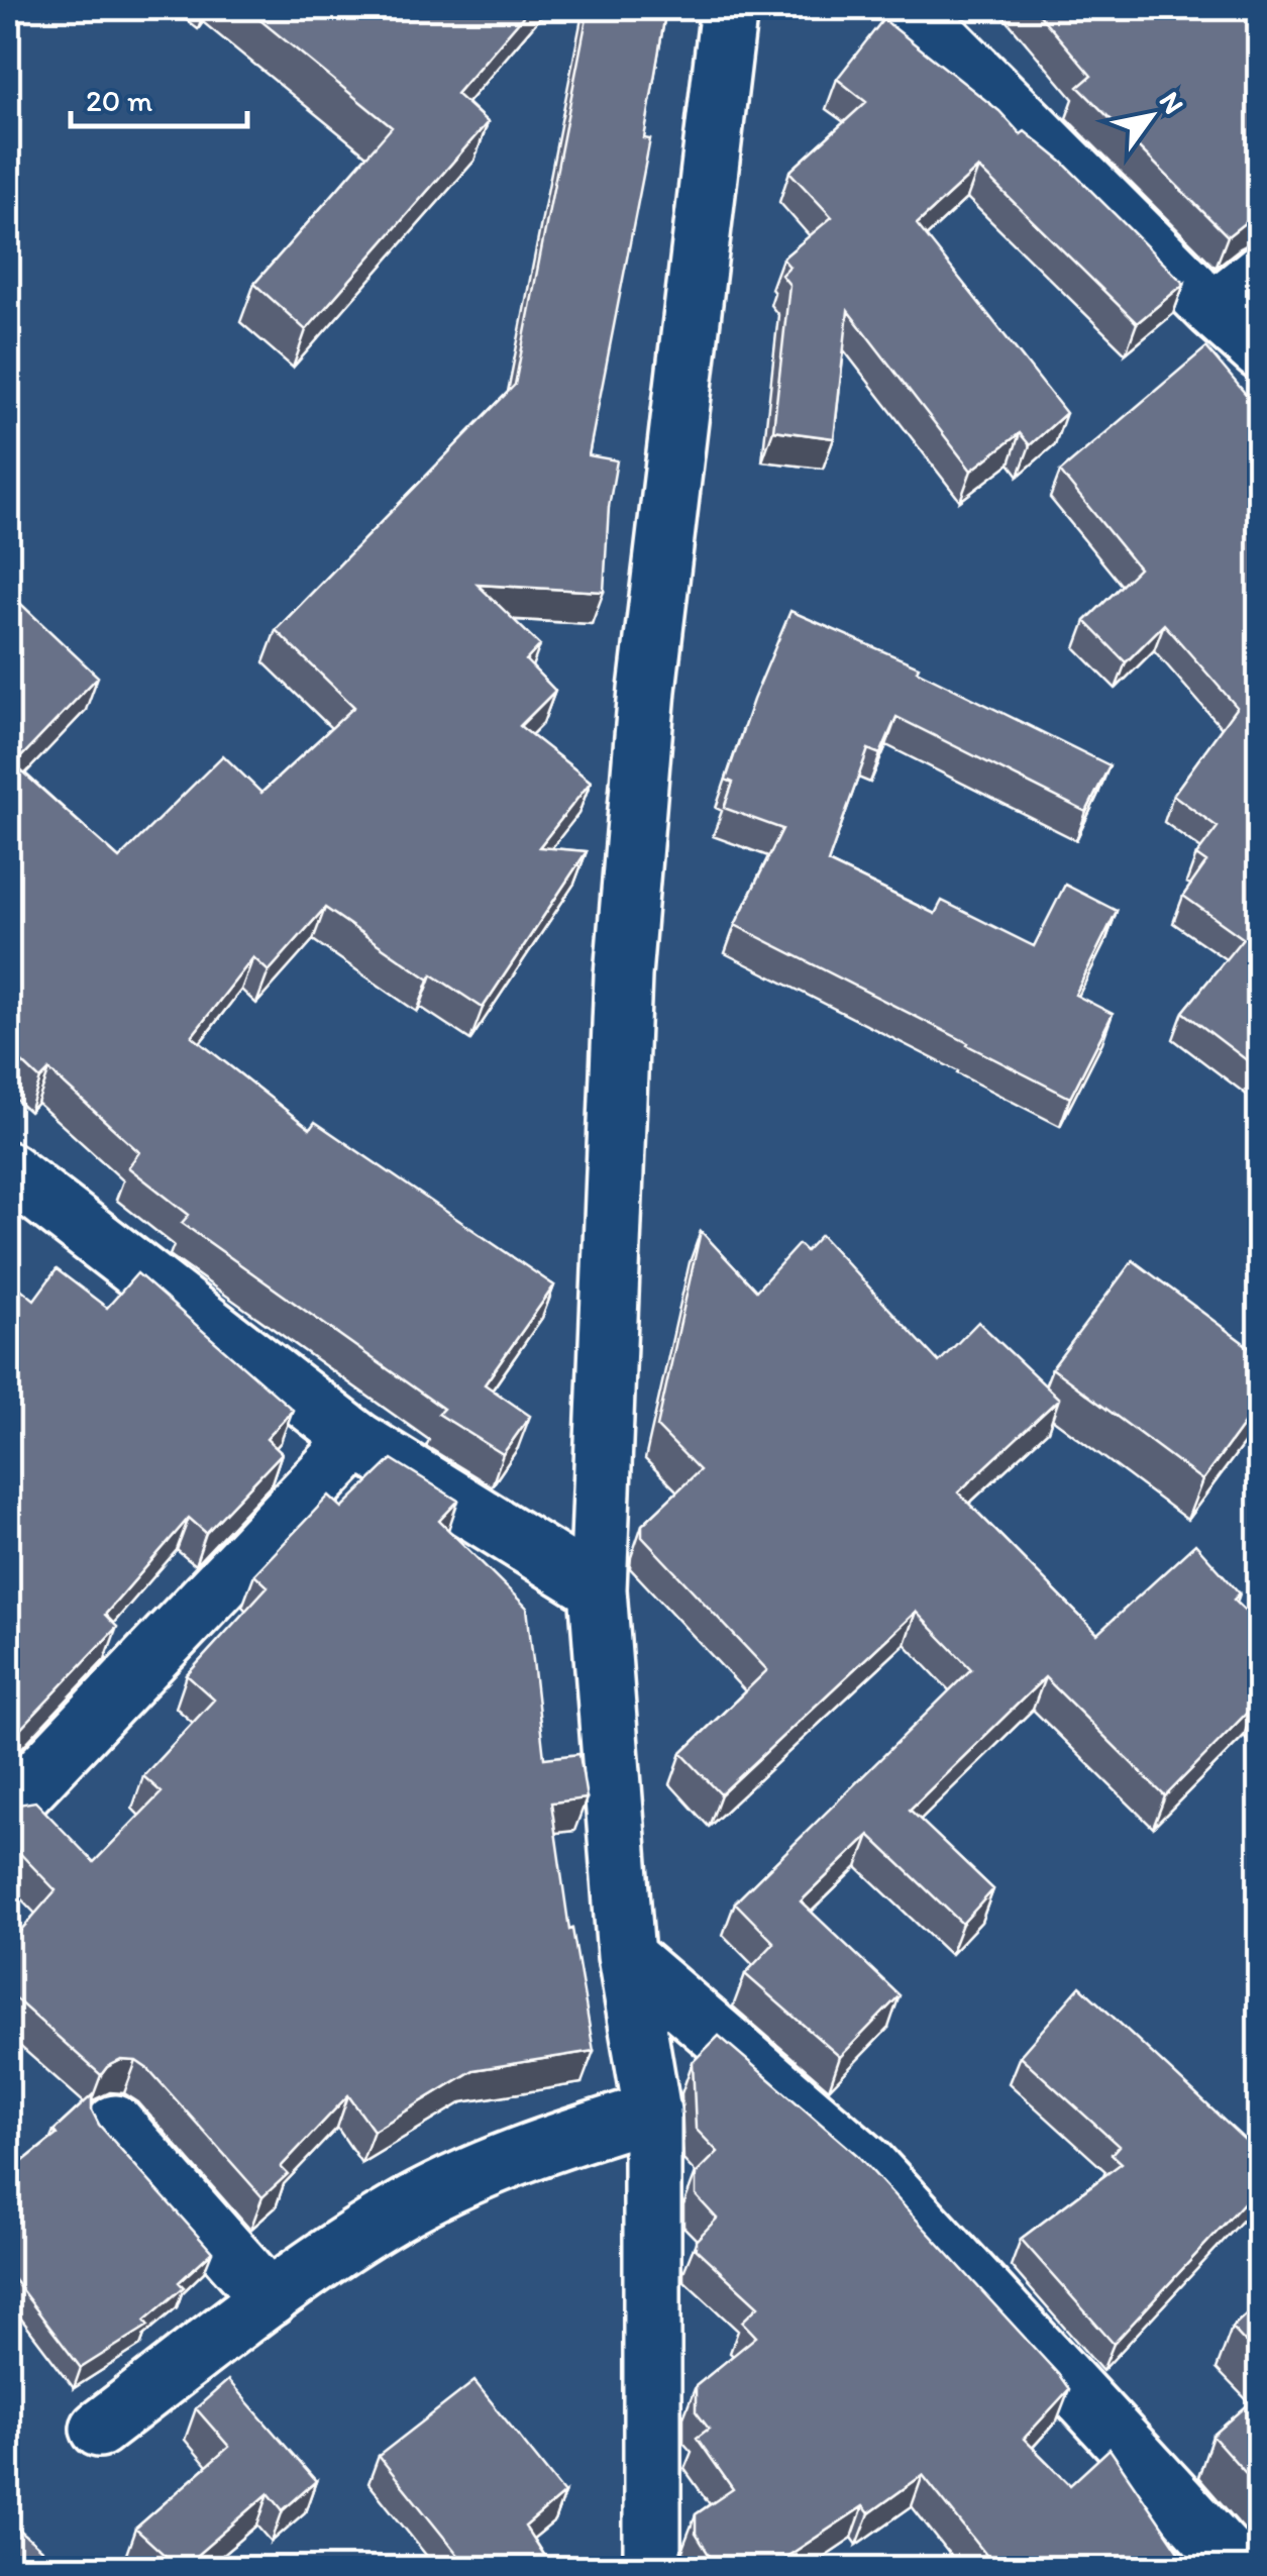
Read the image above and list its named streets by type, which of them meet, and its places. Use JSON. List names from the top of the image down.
{
  "scale_bar": "20 m",
  "north": "top right"
}
